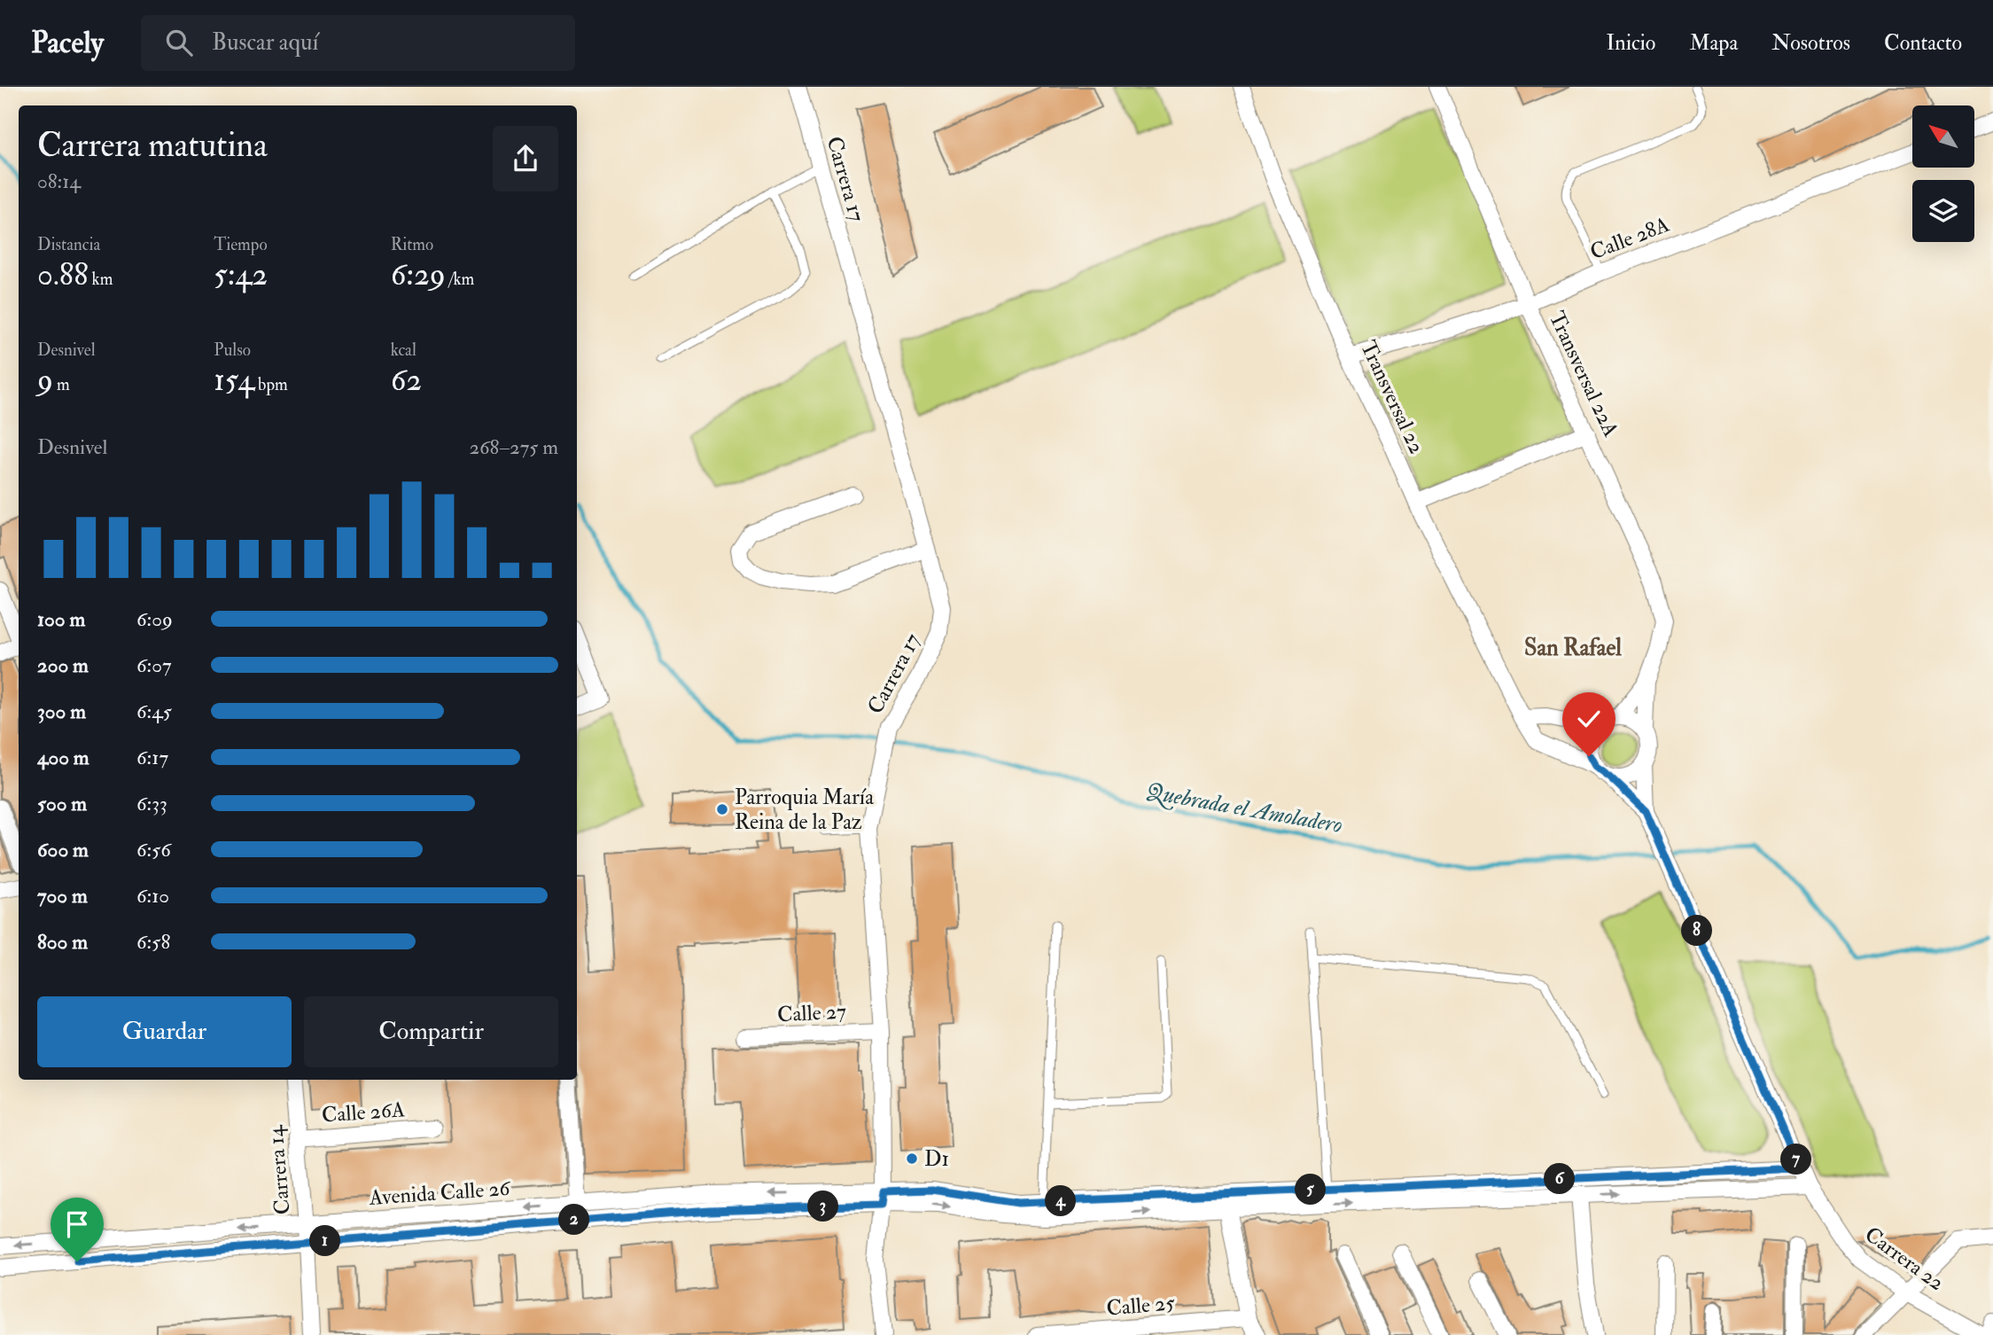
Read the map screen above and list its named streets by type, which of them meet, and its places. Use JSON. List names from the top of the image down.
{
  "streets": {
    "street": [
      "Carrera 17",
      "Calle 28A",
      "Transversal 22A",
      "Transversal 22",
      "Calle 27",
      "Calle 26A",
      "Carrera 14",
      "Avenida Calle 26",
      "Carrera 22",
      "Calle 25"
    ]
  },
  "crossings": [
    ["Carrera 17", "Calle 27"],
    ["Carrera 17", "Avenida Calle 26"],
    ["Calle 28A", "Transversal 22A"],
    ["Calle 28A", "Transversal 22"],
    ["Calle 26A", "Carrera 14"],
    ["Carrera 14", "Avenida Calle 26"]
  ],
  "districts": ["San Rafael"],
  "water": ["Quebrada el Amoladero"],
  "places": ["Parroquia María Reina de la Paz", "D1"],
  "north": "top left",
  "page": {
    "header": "Pacely",
    "search": "Buscar aquí",
    "nav": [
      "Inicio",
      "Mapa",
      "Nosotros",
      "Contacto"
    ],
    "heading": ["Carrera matutina", "08:14"],
    "stats": [
      ["Distancia", "0.88 km"],
      ["Tiempo", "5:42"],
      ["Ritmo", "6:29 /km"],
      ["Desnivel", "9 m"],
      ["Pulso", "154 bpm"],
      ["kcal", "62"]
    ],
    "chart": ["Desnivel", "268–275 m"],
    "list": [
      {
        "name": "100 m",
        "note": "6:09"
      },
      {
        "name": "200 m",
        "note": "6:07"
      },
      {
        "name": "300 m",
        "note": "6:45"
      },
      {
        "name": "400 m",
        "note": "6:17"
      },
      {
        "name": "500 m",
        "note": "6:33"
      },
      {
        "name": "600 m",
        "note": "6:56"
      },
      {
        "name": "700 m",
        "note": "6:10"
      },
      {
        "name": "800 m",
        "note": "6:58"
      }
    ],
    "pins": [
      "8",
      "7",
      "6",
      "5",
      "4",
      "3",
      "2",
      "1"
    ],
    "buttons": ["Guardar", "Compartir"]
  }
}
